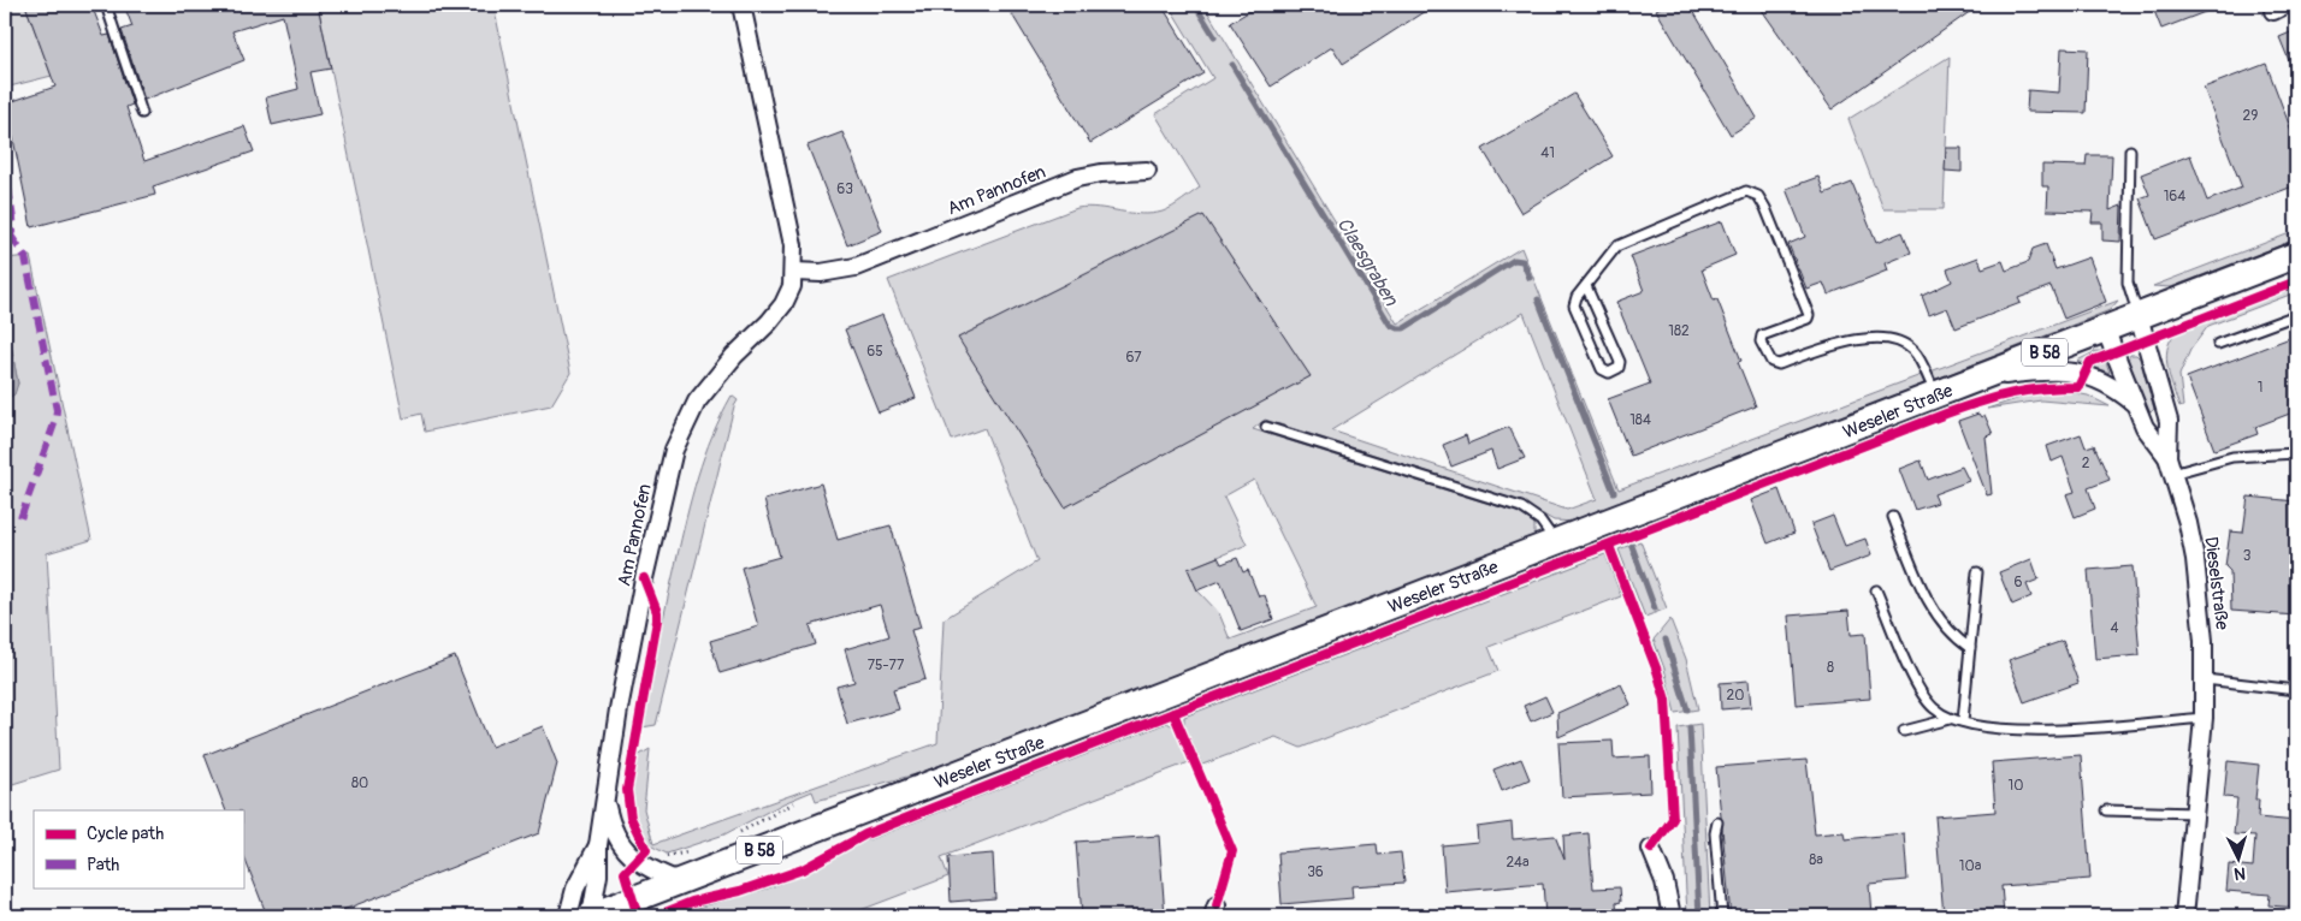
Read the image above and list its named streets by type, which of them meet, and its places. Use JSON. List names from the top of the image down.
{
  "streets": {
    "main road": ["B 58", "Weseler Straße"],
    "street": ["Am Pannofen", "Dieselstraße"]
  },
  "crossings": [
    ["Weseler Straße", "Dieselstraße"]
  ],
  "water": ["Claesgraben"],
  "house_numbers": [
    "29",
    "41",
    "63",
    "164",
    "182",
    "65",
    "67",
    "1",
    "184",
    "2",
    "3",
    "6",
    "4",
    "75-77",
    "8",
    "20",
    "80",
    "10",
    "8a",
    "24a",
    "10a",
    "36"
  ],
  "legend": ["Cycle path", "Path"],
  "north": "bottom"
}
